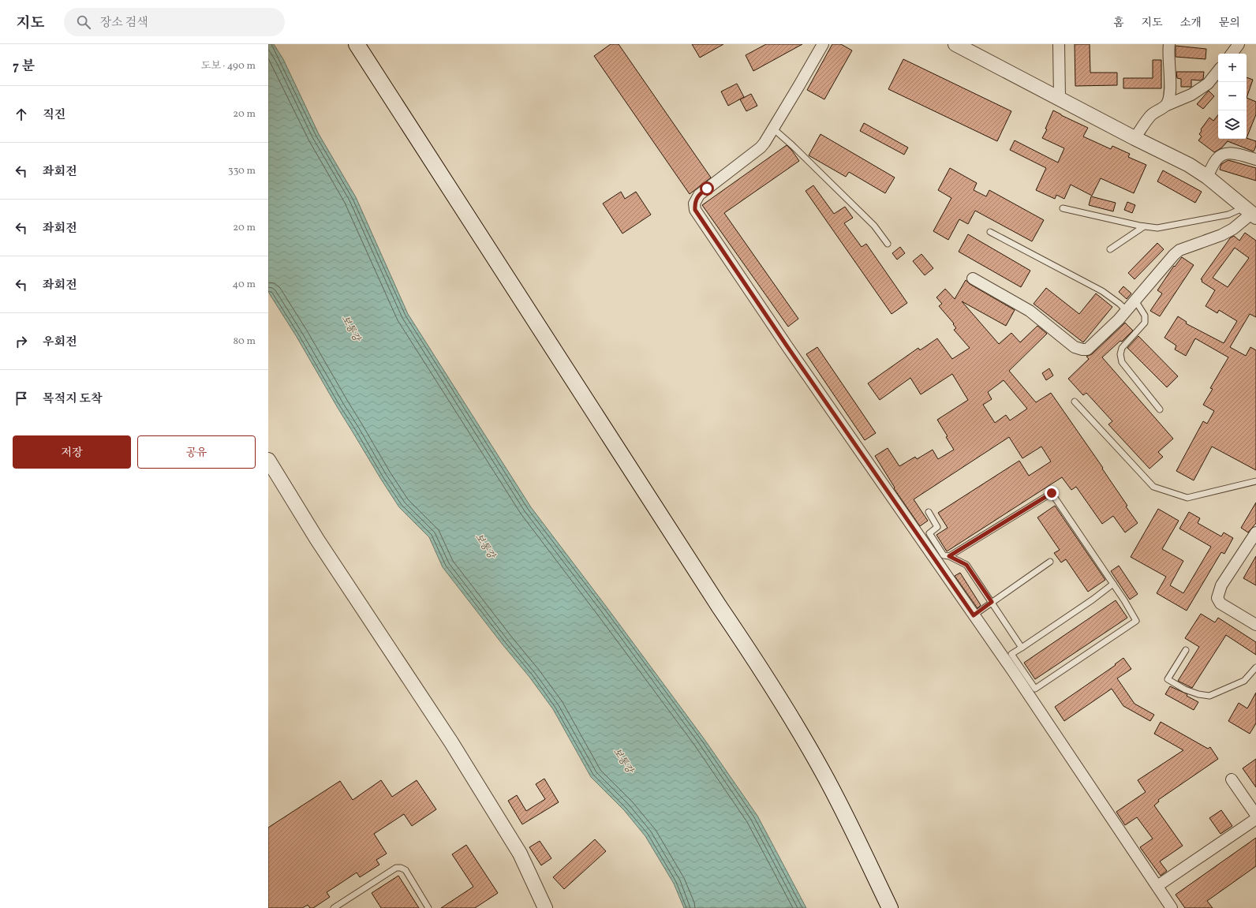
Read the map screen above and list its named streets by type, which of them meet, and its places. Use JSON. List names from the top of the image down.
{
  "water": ["보통강"],
  "page": {
    "header": "지도",
    "search": "장소 검색",
    "nav": [
      "홈",
      "지도",
      "소개",
      "문의"
    ],
    "heading": ["7 분", "도보 · 490 m"],
    "map_buttons": ["+", "−"],
    "list": [
      ["직진", "20 m"],
      ["좌회전", "330 m"],
      ["좌회전", "20 m"],
      ["좌회전", "40 m"],
      ["우회전", "80 m"],
      "목적지 도착"
    ],
    "buttons": ["저장", "공유"]
  }
}
